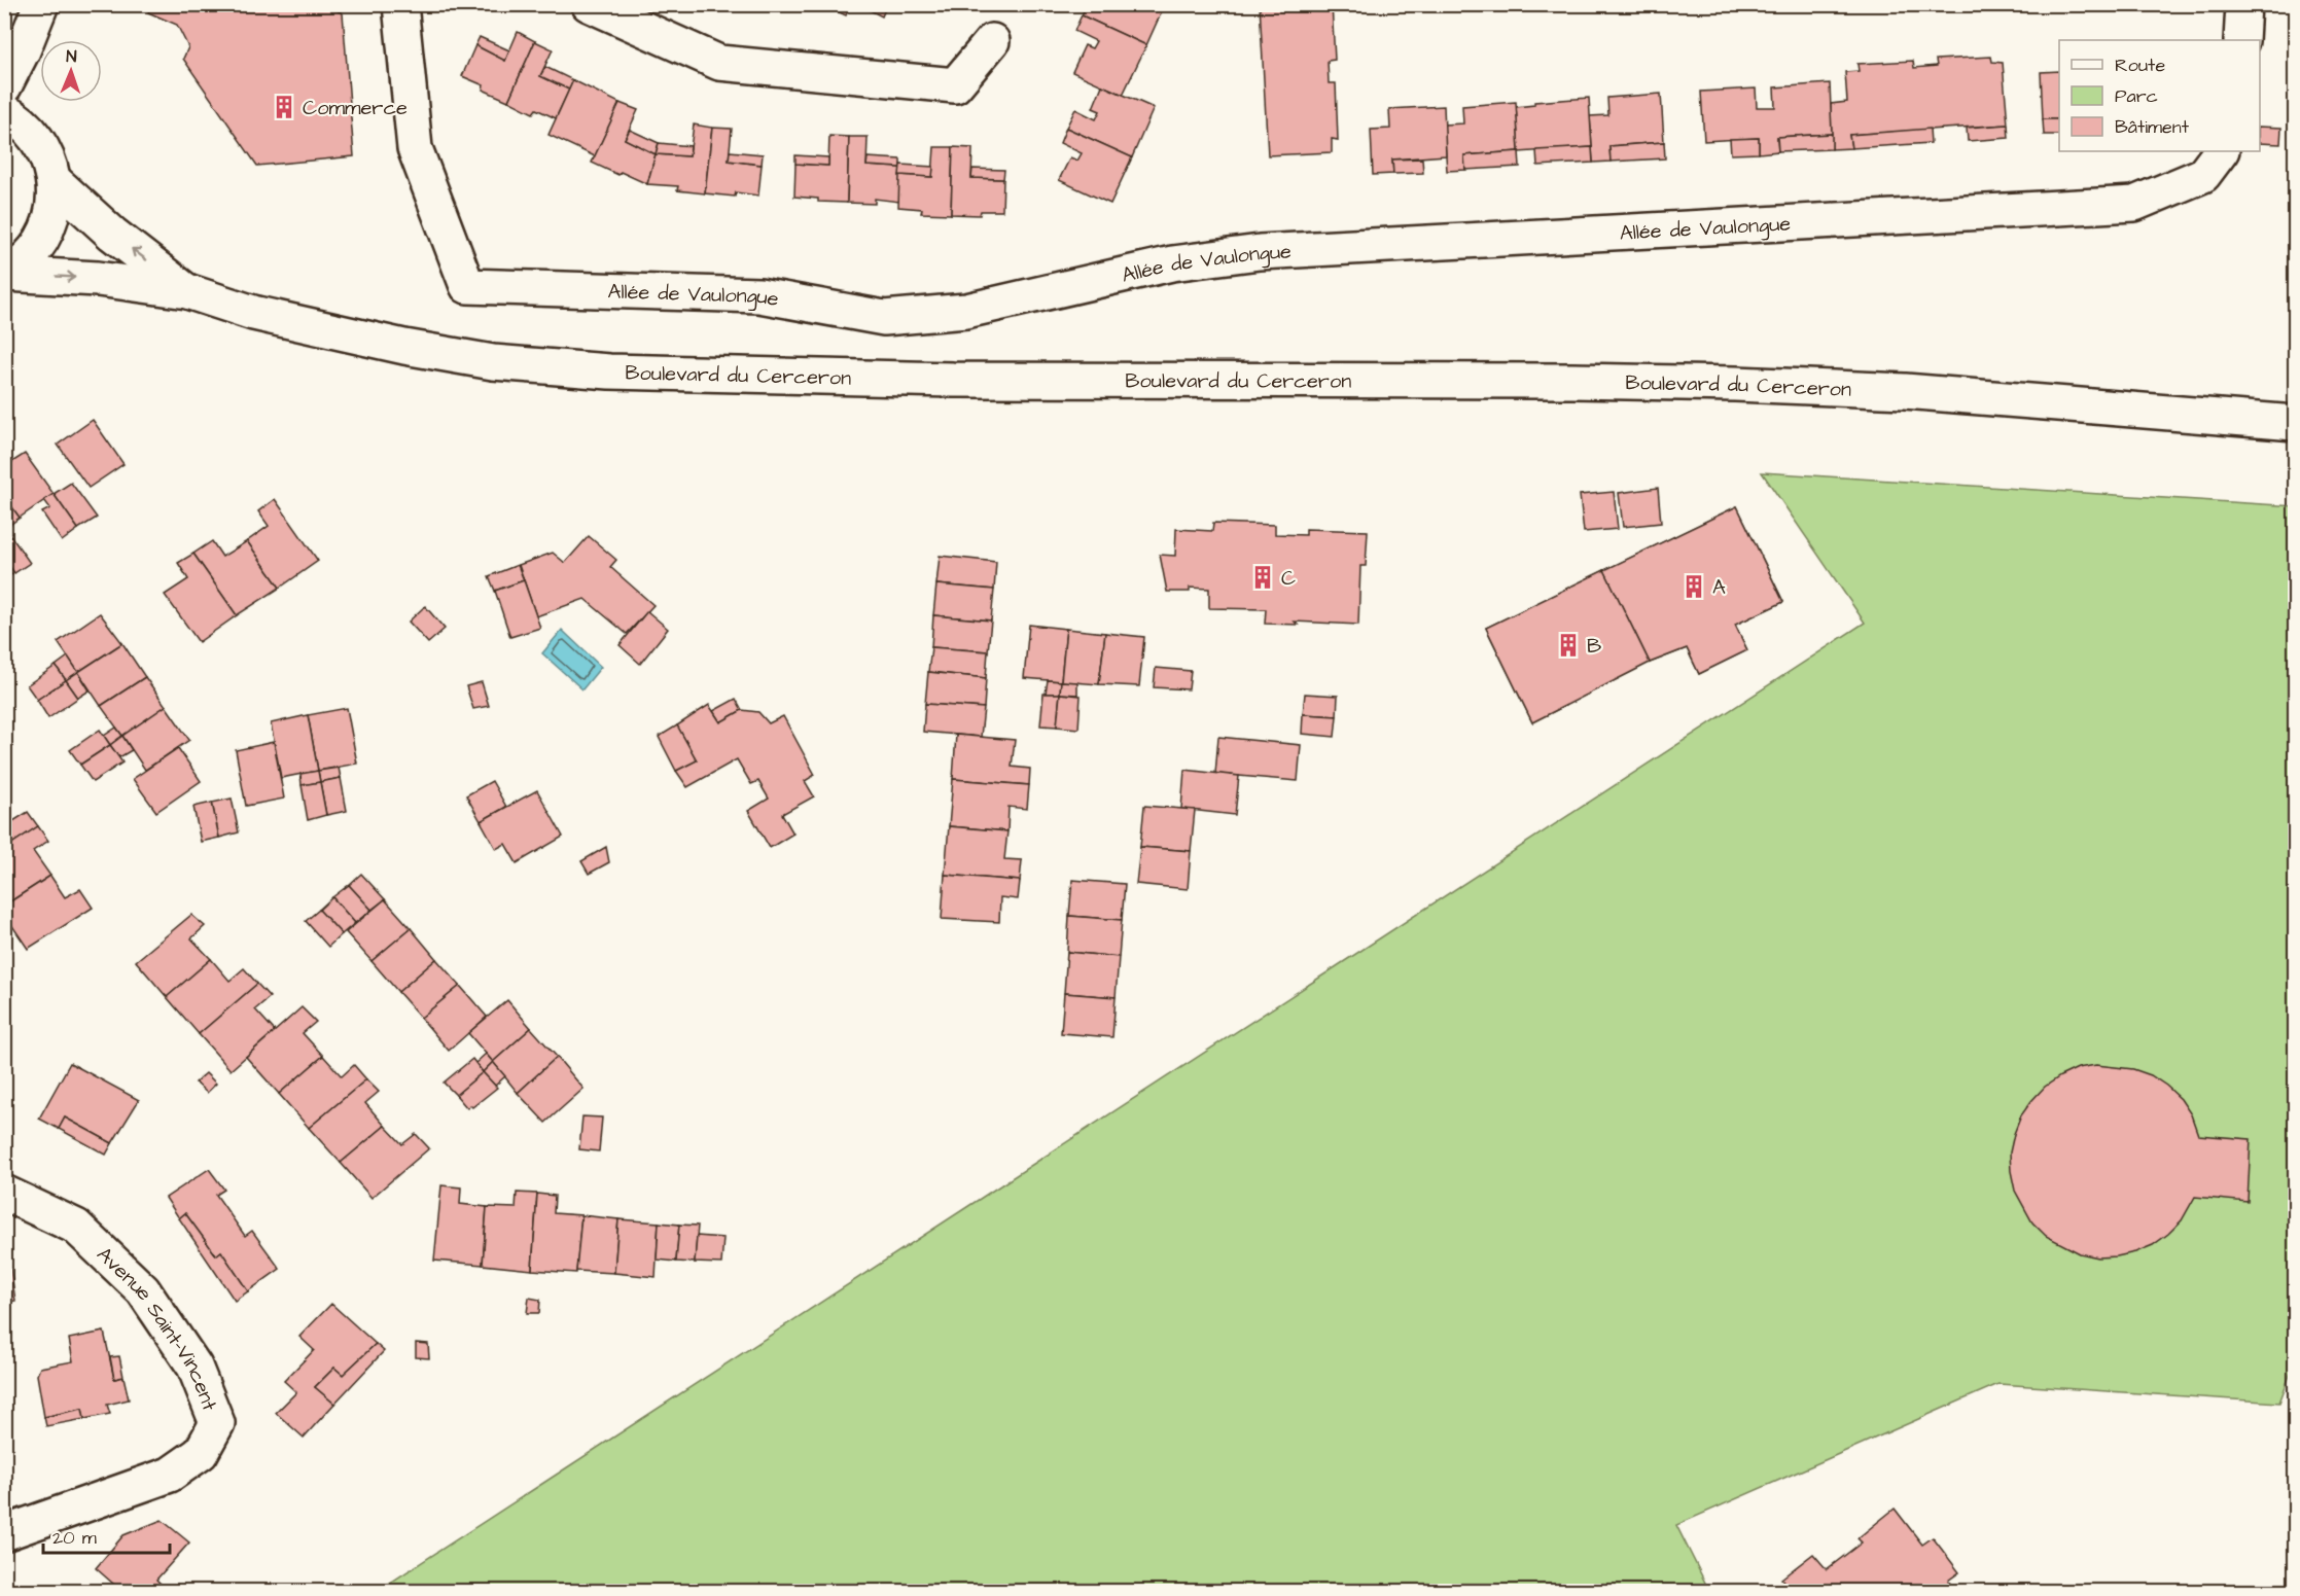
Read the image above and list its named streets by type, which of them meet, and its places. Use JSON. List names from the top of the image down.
{
  "streets": {
    "street": ["Allée de Vaulongue", "Boulevard du Cerceron", "Avenue Saint-Vincent"]
  },
  "places": {
    "building": [
      "Commerce",
      "C",
      "A",
      "B"
    ]
  },
  "legend": ["Route", "Parc", "Bâtiment"],
  "scale_bar": "20 m",
  "north": "top"
}
